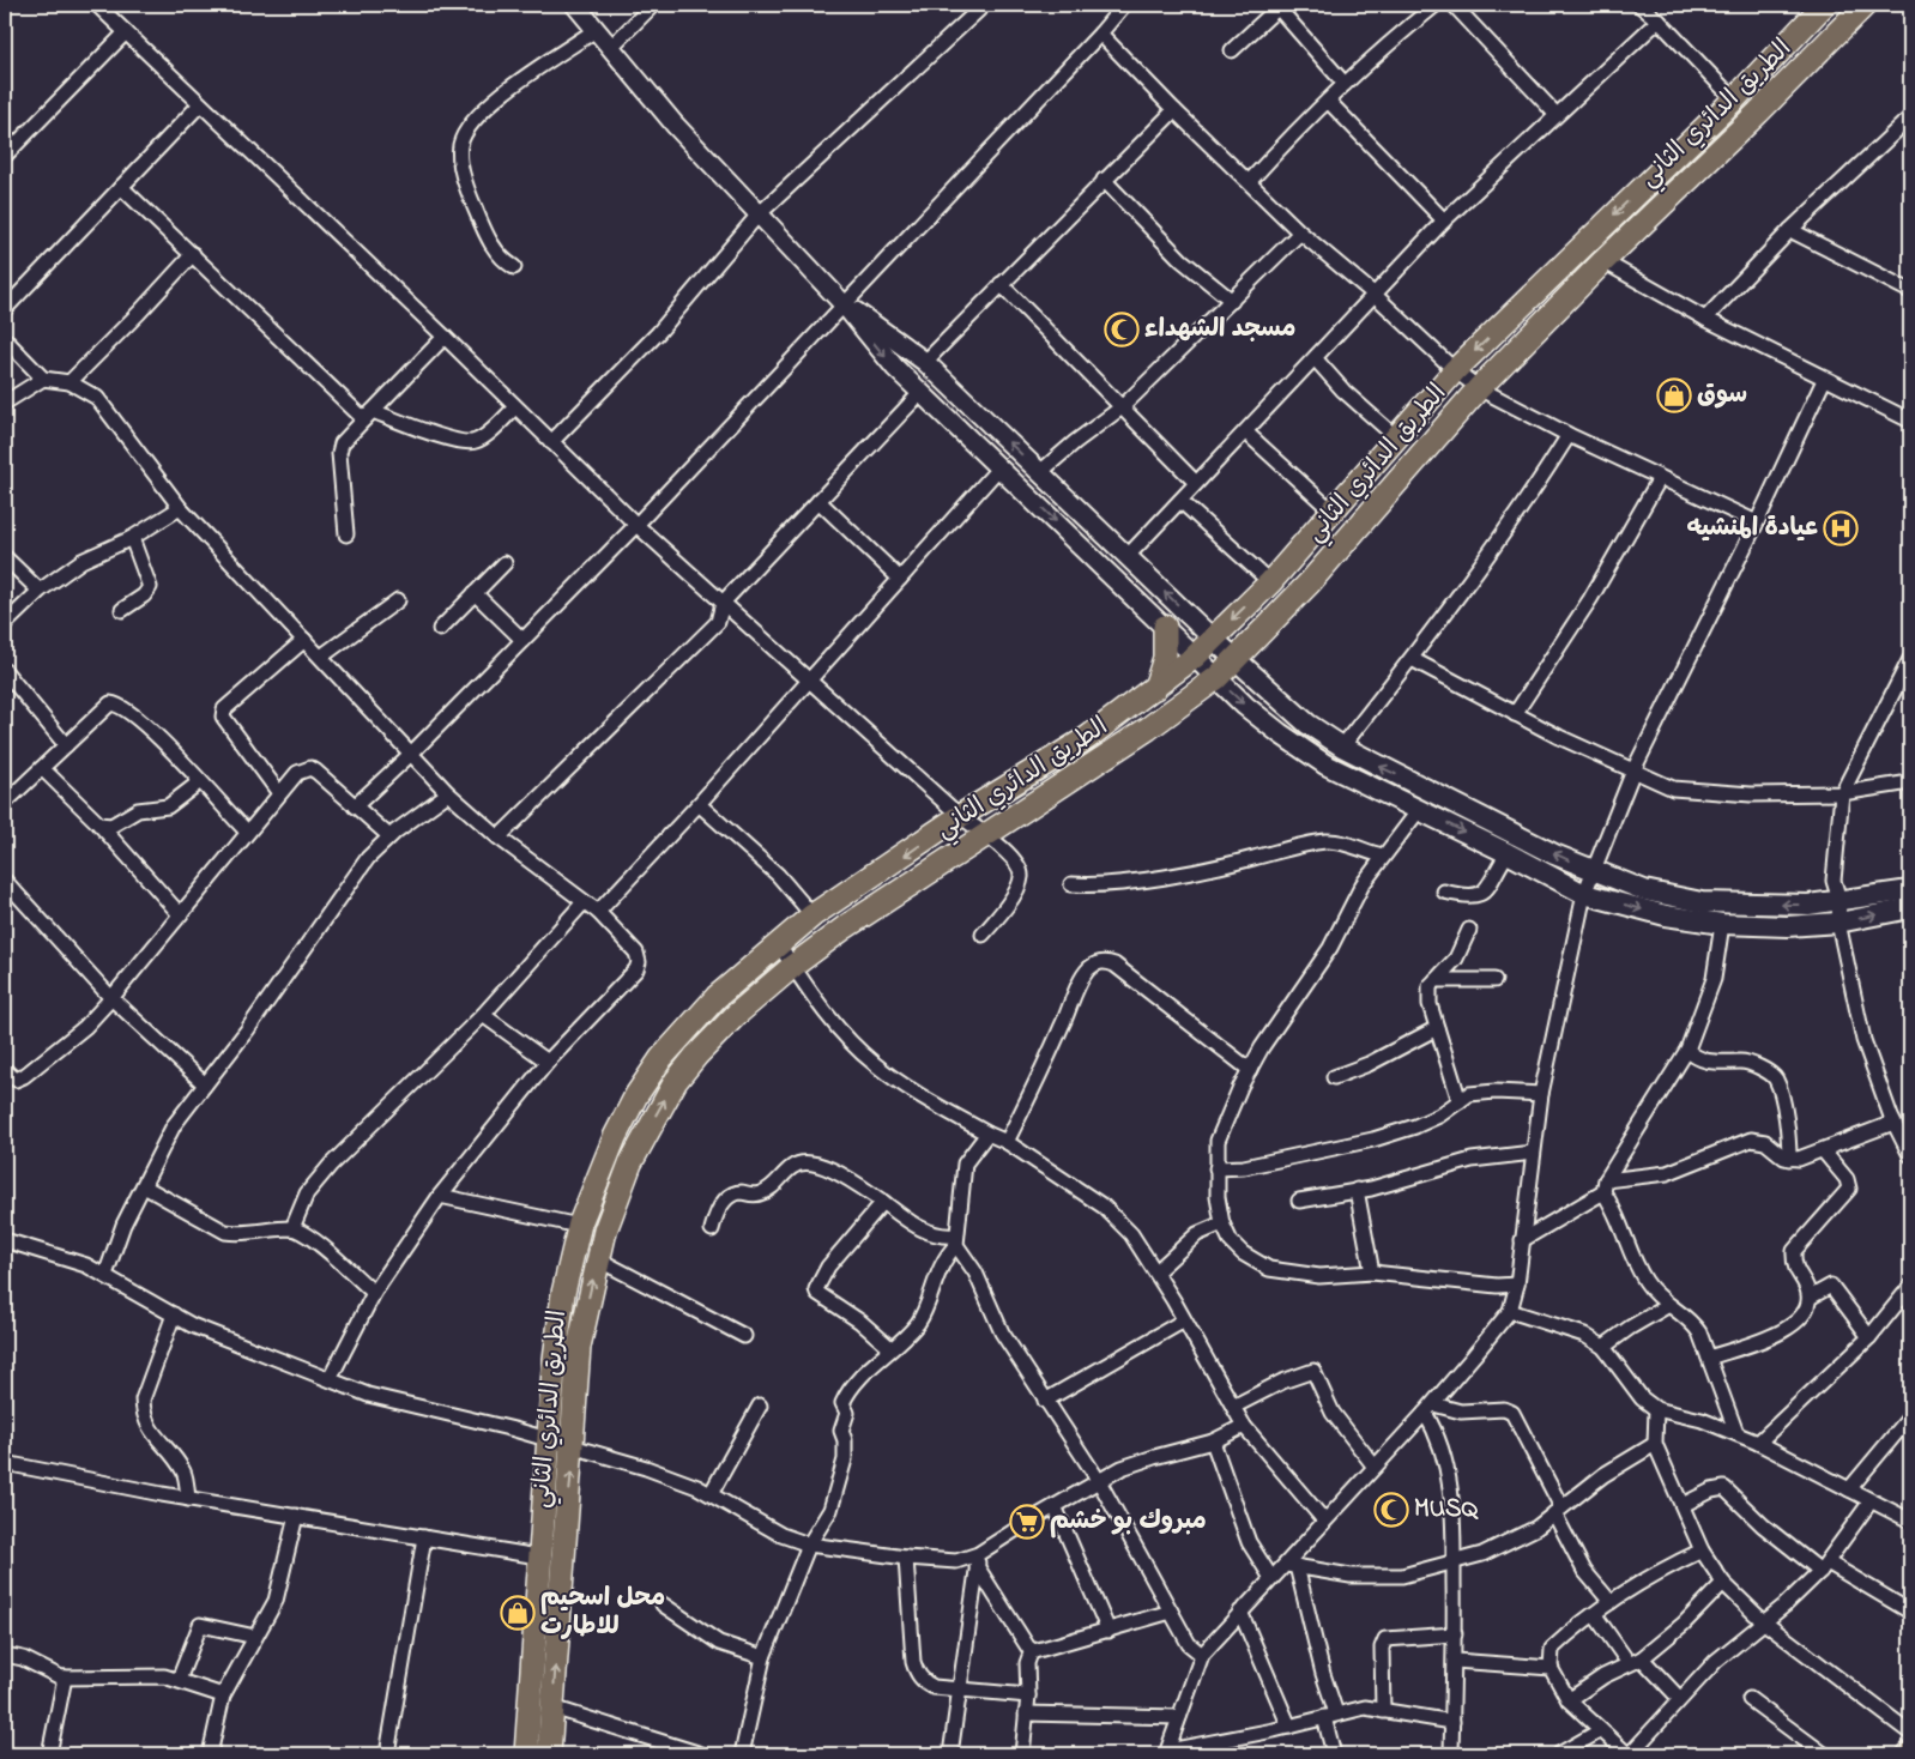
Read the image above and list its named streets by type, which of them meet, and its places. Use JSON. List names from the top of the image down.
{
  "streets": {
    "main road": ["الطريق الدائري الثاني"]
  },
  "places": {
    "mosque": ["مسجد الشهداء", "MUSQ"],
    "shop": ["سوق", "محل اسحيم للاطارت"],
    "hospital": ["عيادة المنشيه"],
    "supermarket": ["مبروك بو خشم"]
  }
}
